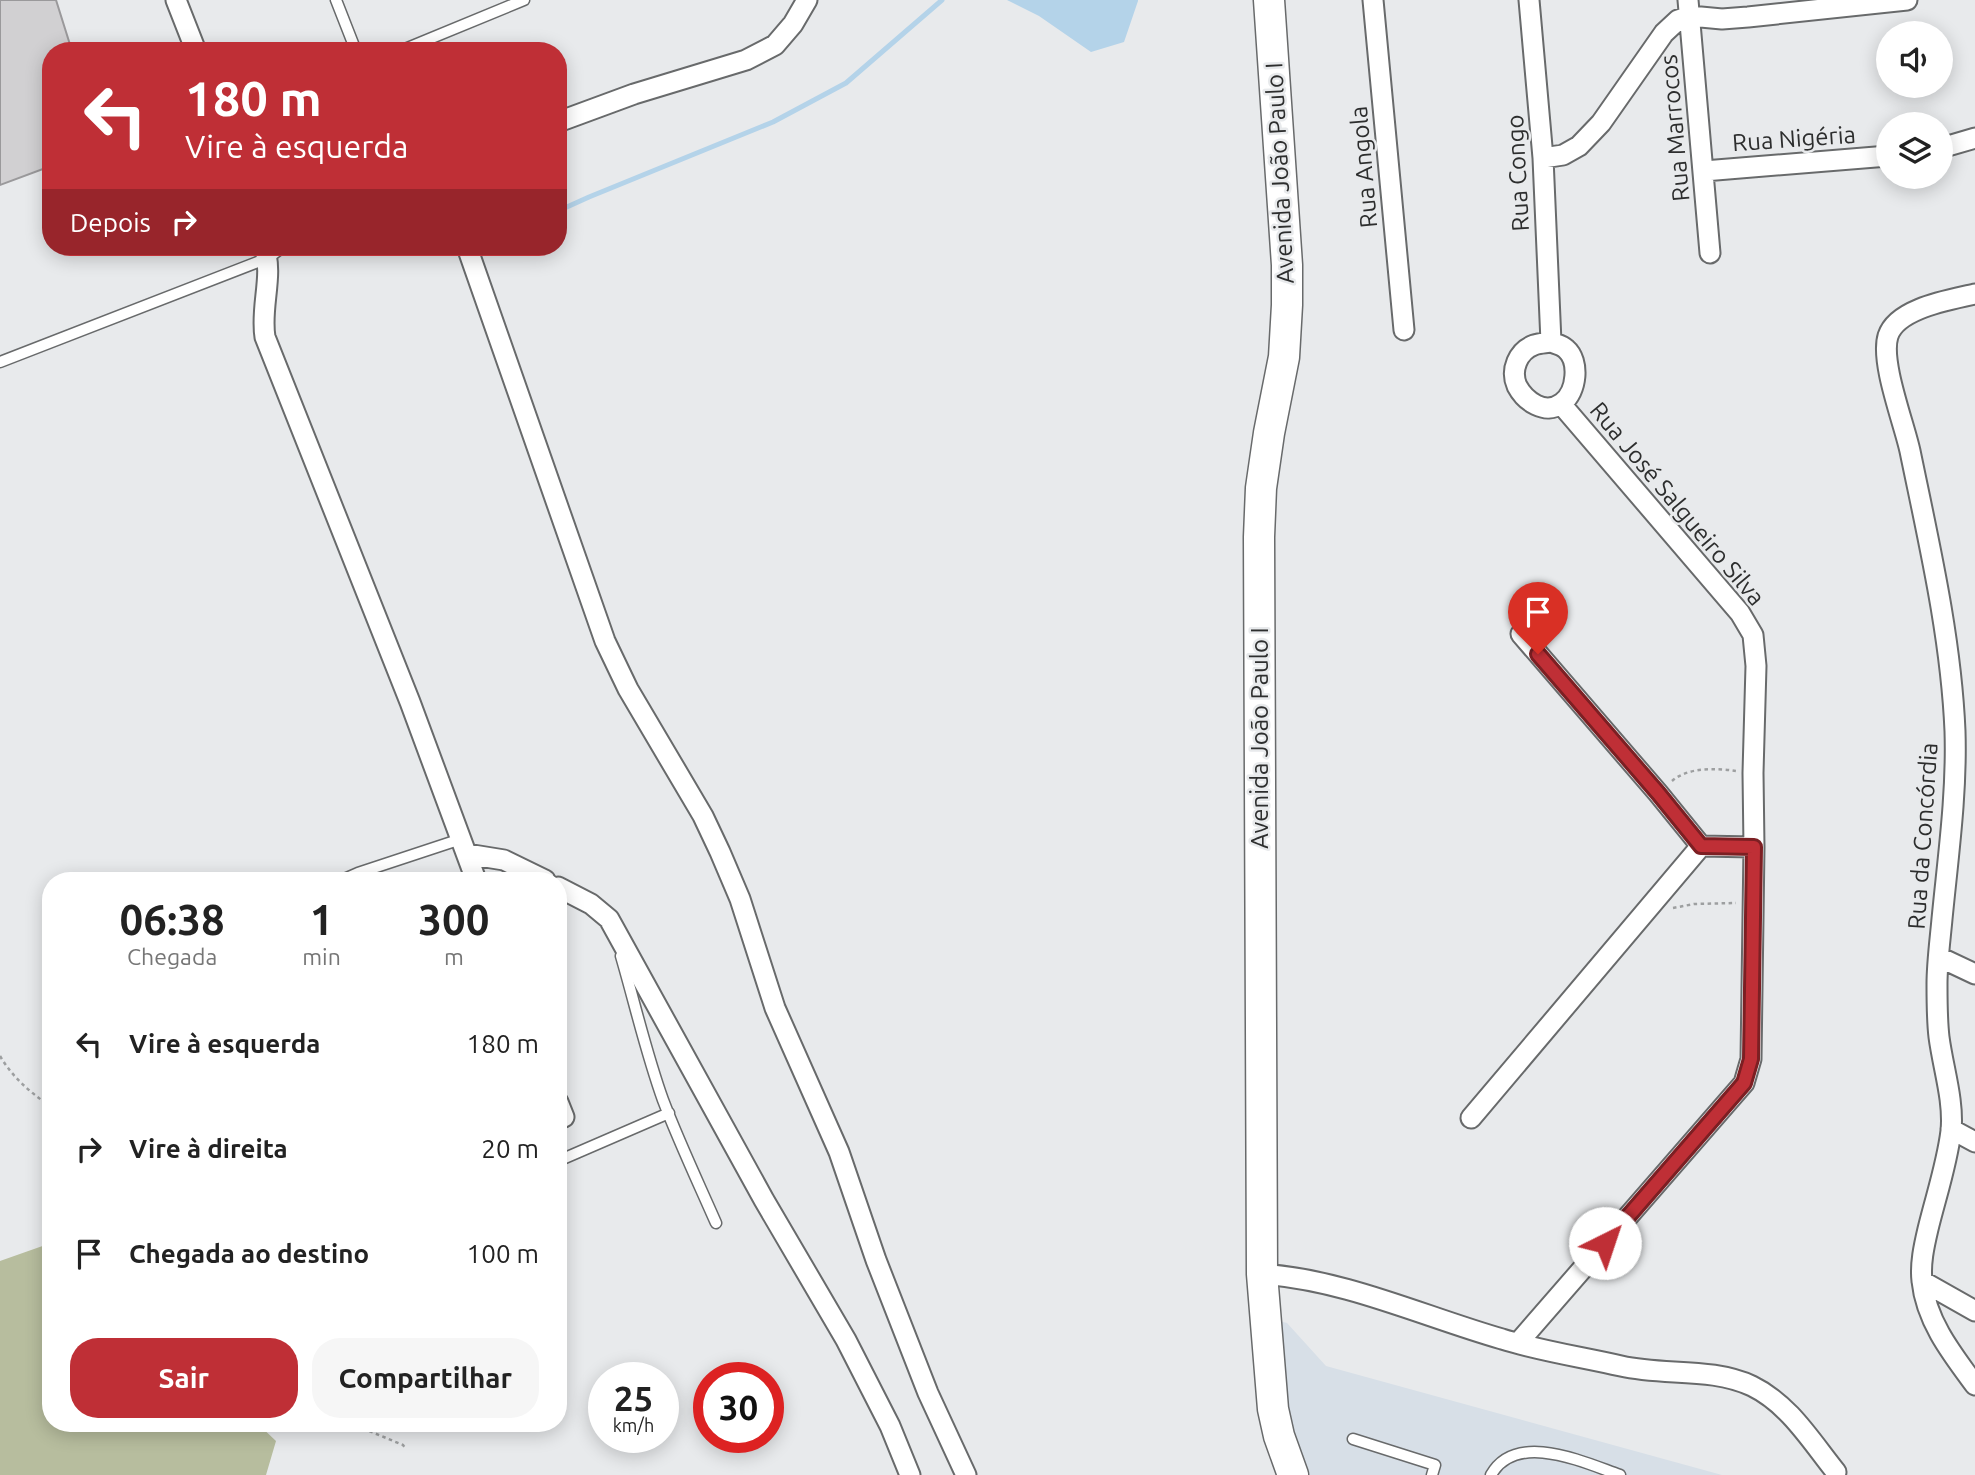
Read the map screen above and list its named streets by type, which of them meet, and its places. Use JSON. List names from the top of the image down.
{
  "streets": {
    "main road": ["Avenida João Paulo I"],
    "street": [
      "Rua Marrocos",
      "Rua Nigéria",
      "Rua Angola",
      "Rua Congo",
      "Rua José Salgueiro Silva",
      "Rua da Concórdia"
    ]
  },
  "crossings": [
    ["Rua Marrocos", "Rua Nigéria"],
    ["Rua Congo", "Rua José Salgueiro Silva"]
  ],
  "page": {
    "turn": ["180 m", "Vire à esquerda"],
    "then": "Depois",
    "eta": [
      "06:38",
      "Chegada",
      "1",
      "min",
      "300",
      "m"
    ],
    "list": [
      {
        "name": "Vire à esquerda",
        "value": "180 m"
      },
      {
        "name": "Vire à direita",
        "value": "20 m"
      },
      {
        "name": "Chegada ao destino",
        "value": "100 m"
      }
    ],
    "buttons": ["Sair", "Compartilhar"],
    "speed": "25 km/h",
    "limit": "30"
  }
}
